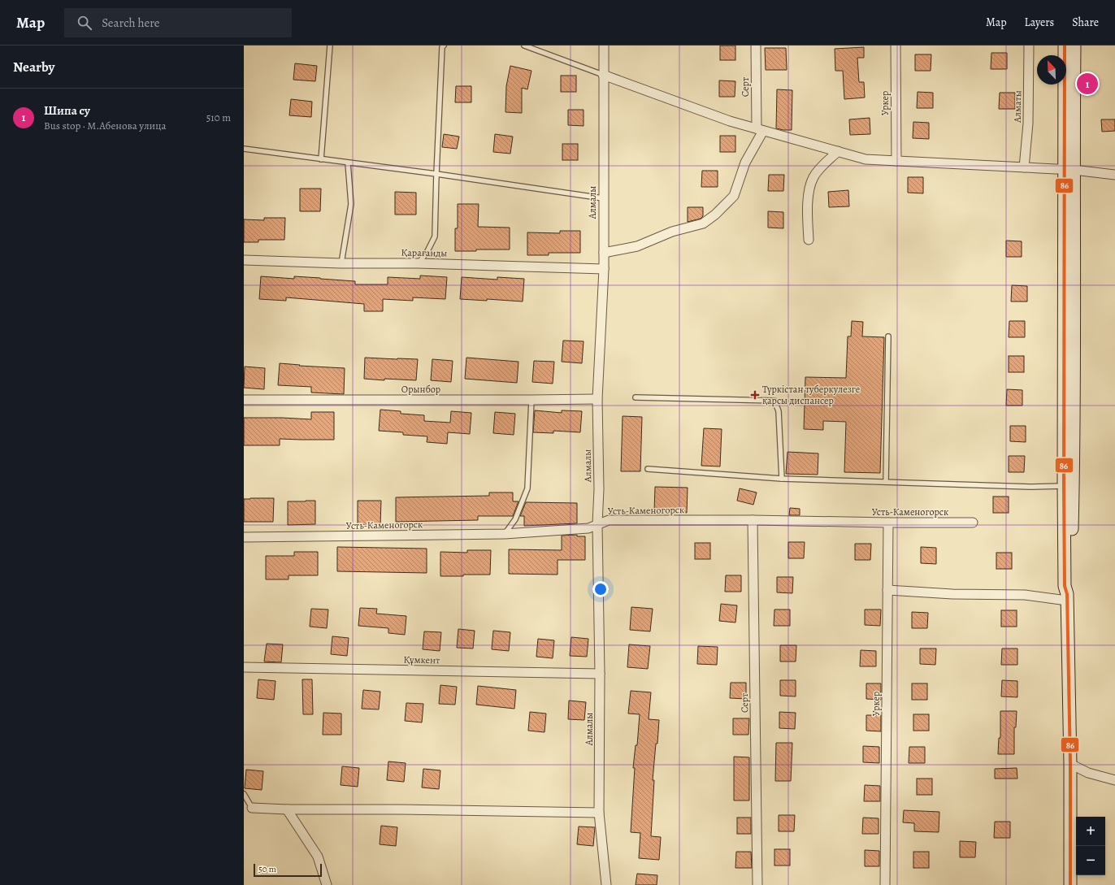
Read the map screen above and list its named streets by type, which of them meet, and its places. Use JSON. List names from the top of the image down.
{
  "streets": {
    "street": [
      "Серт",
      "Уркер",
      "Алматы",
      "Алмалы",
      "Қарағанды",
      "Орынбор",
      "Усть-Каменогорск",
      "Құмкент"
    ]
  },
  "crossings": [
    ["Серт", "Усть-Каменогорск"],
    ["Уркер", "Усть-Каменогорск"],
    ["Алмалы", "Қарағанды"],
    ["Алмалы", "Орынбор"],
    ["Алмалы", "Усть-Каменогорск"],
    ["Алмалы", "Құмкент"]
  ],
  "places": {
    "health": ["Түркістан туберкулезге қарсы диспансер"]
  },
  "lines": ["transit line 86"],
  "scale_bar": "50 m",
  "north": "top left",
  "page": {
    "header": "Map",
    "search": "Search here",
    "nav": ["Map", "Layers", "Share"],
    "heading": "Nearby",
    "pins": "1",
    "list": [
      {
        "mark": "1",
        "name": "Шипа су",
        "note": "Bus stop · М.Абенова улица",
        "value": "510 m"
      }
    ],
    "map_buttons": ["+", "−"],
    "scale": "50 m"
  }
}
